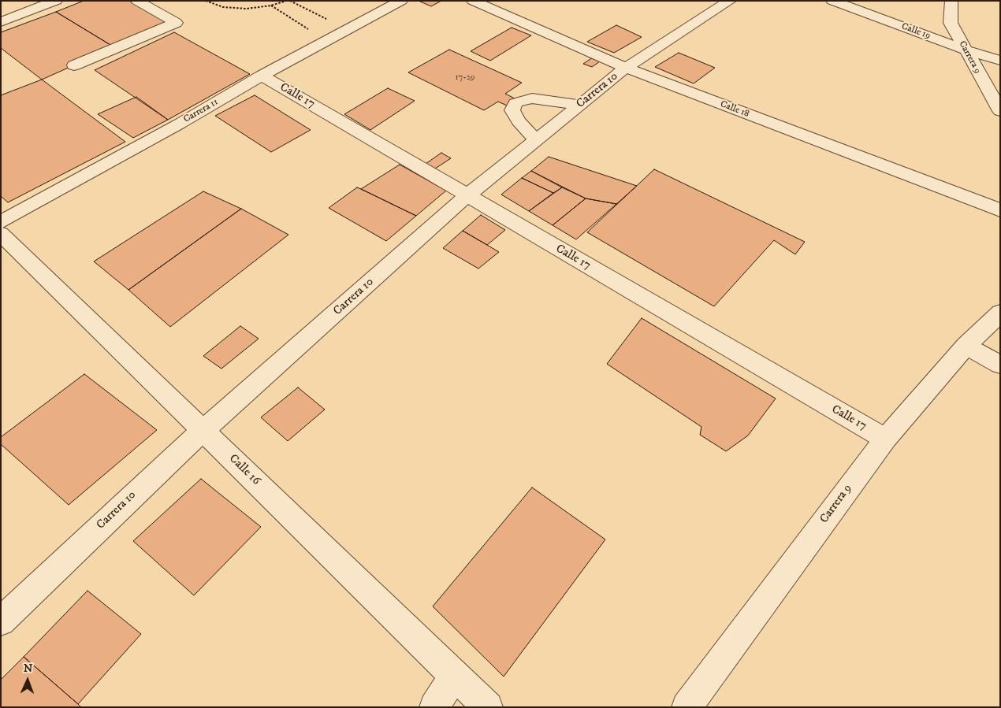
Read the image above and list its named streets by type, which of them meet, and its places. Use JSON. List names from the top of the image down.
{
  "streets": {
    "street": [
      "Calle 19",
      "Carrera 9",
      "Carrera 10",
      "Calle 17",
      "Calle 18",
      "Carrera 11",
      "Calle 16"
    ]
  },
  "crossings": [
    ["Calle 19", "Carrera 9"],
    ["Carrera 9", "Calle 17"],
    ["Carrera 10", "Calle 17"],
    ["Carrera 10", "Calle 18"],
    ["Carrera 10", "Calle 16"],
    ["Calle 17", "Carrera 11"]
  ],
  "house_numbers": ["17-29"],
  "north": "top"
}
